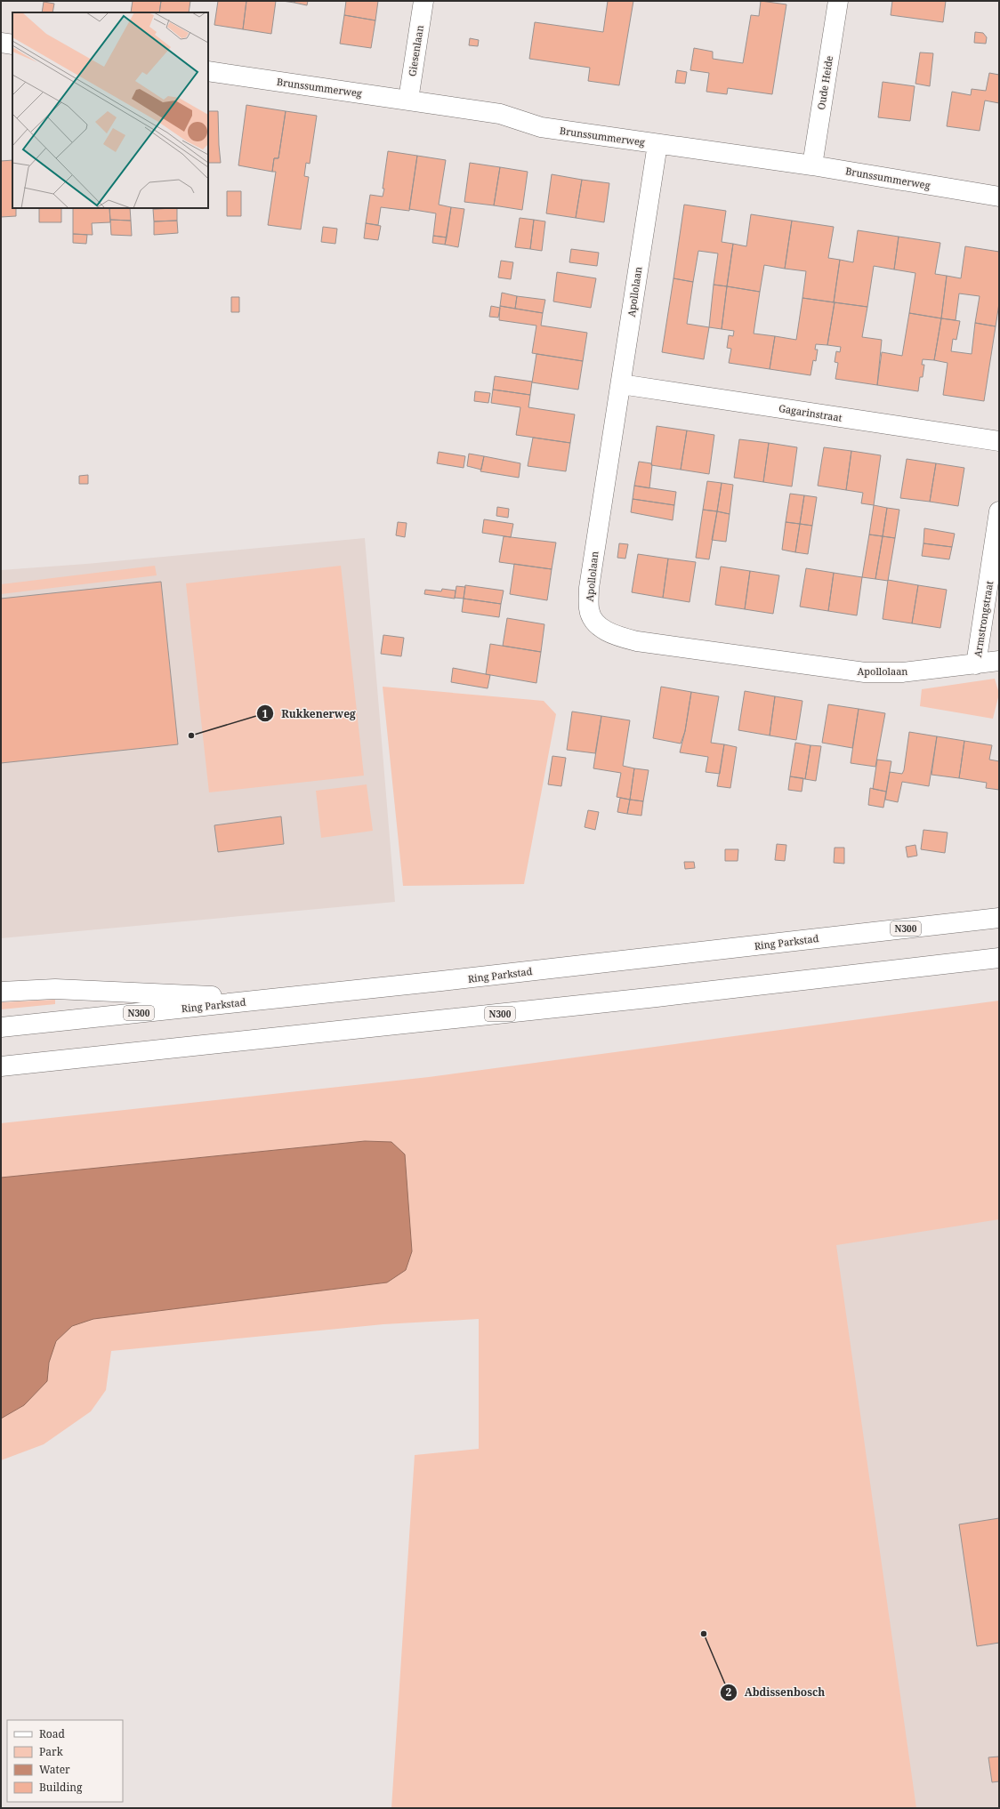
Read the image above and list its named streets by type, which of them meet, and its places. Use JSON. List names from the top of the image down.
{
  "streets": {
    "main road": [
      "Giesenlaan",
      "Oude Heide",
      "Brunssummerweg",
      "Apollolaan",
      "Gagarinstraat",
      "Armstrongstraat",
      "N300",
      "Ring Parkstad"
    ]
  },
  "crossings": [
    ["Giesenlaan", "Brunssummerweg"],
    ["Oude Heide", "Brunssummerweg"],
    ["Brunssummerweg", "Apollolaan"],
    ["Apollolaan", "Gagarinstraat"],
    ["Apollolaan", "Armstrongstraat"],
    ["N300", "Ring Parkstad"]
  ],
  "places": ["Rukkenerweg", "Abdissenbosch"],
  "legend": [
    "Road",
    "Park",
    "Water",
    "Building"
  ]
}
